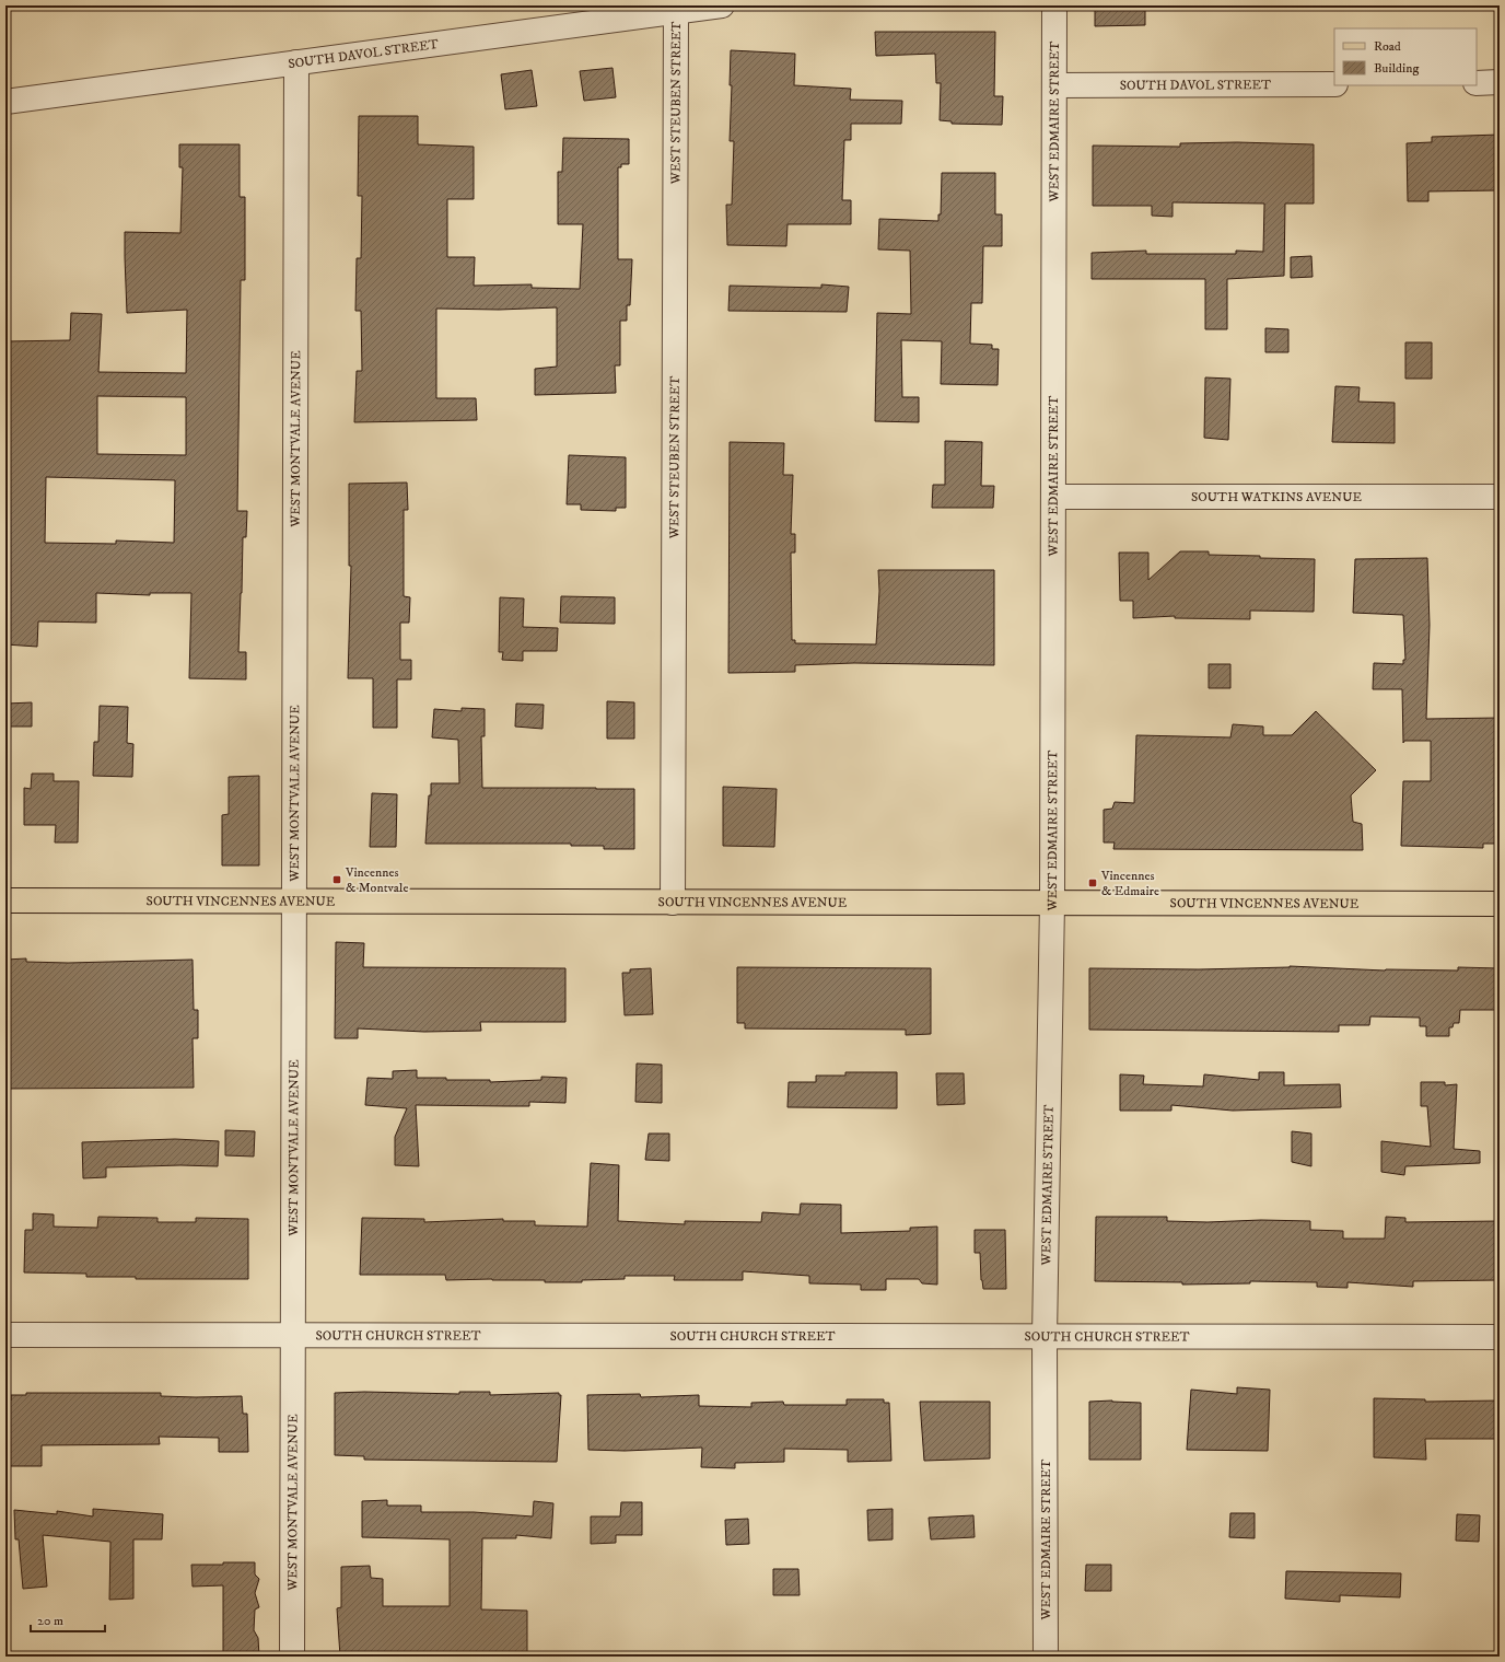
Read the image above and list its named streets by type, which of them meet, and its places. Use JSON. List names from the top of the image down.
{
  "streets": {
    "main road": ["SOUTH VINCENNES AVENUE"],
    "street": [
      "SOUTH DAVOL STREET",
      "WEST STEUBEN STREET",
      "WEST EDMAIRE STREET",
      "WEST MONTVALE AVENUE",
      "SOUTH WATKINS AVENUE",
      "SOUTH CHURCH STREET"
    ]
  },
  "crossings": [
    ["SOUTH DAVOL STREET", "WEST STEUBEN STREET"],
    ["SOUTH DAVOL STREET", "WEST EDMAIRE STREET"],
    ["SOUTH DAVOL STREET", "WEST MONTVALE AVENUE"],
    ["WEST STEUBEN STREET", "SOUTH VINCENNES AVENUE"],
    ["WEST EDMAIRE STREET", "SOUTH WATKINS AVENUE"],
    ["WEST EDMAIRE STREET", "SOUTH VINCENNES AVENUE"],
    ["WEST EDMAIRE STREET", "SOUTH CHURCH STREET"],
    ["WEST MONTVALE AVENUE", "SOUTH VINCENNES AVENUE"],
    ["WEST MONTVALE AVENUE", "SOUTH CHURCH STREET"]
  ],
  "places": {
    "transit": ["Vincennes & Montvale", "Vincennes & Edmaire"]
  },
  "legend": ["Road", "Building"],
  "scale_bar": "20 m"
}
